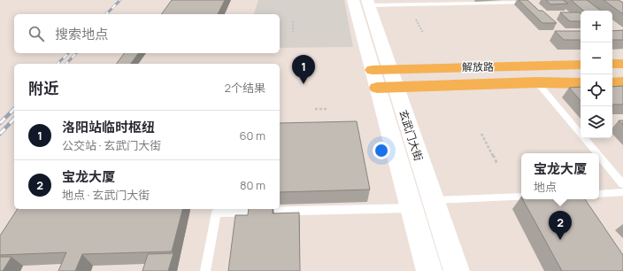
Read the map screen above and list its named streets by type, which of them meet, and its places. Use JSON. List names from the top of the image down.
{
  "streets": {
    "main road": ["解放路", "玄武门大街"]
  },
  "crossings": [
    ["解放路", "玄武门大街"]
  ],
  "page": {
    "map_buttons": ["+", "−"],
    "search": "搜索地点",
    "pins": ["1", "2"],
    "heading": ["附近", "2个结果"],
    "list": [
      {
        "mark": "1",
        "name": "洛阳站临时枢纽",
        "note": "公交站 · 玄武门大街",
        "value": "60 m"
      },
      {
        "mark": "2",
        "name": "宝龙大厦",
        "note": "地点 · 玄武门大街",
        "value": "80 m"
      }
    ],
    "popup": ["宝龙大厦", "地点"]
  }
}
